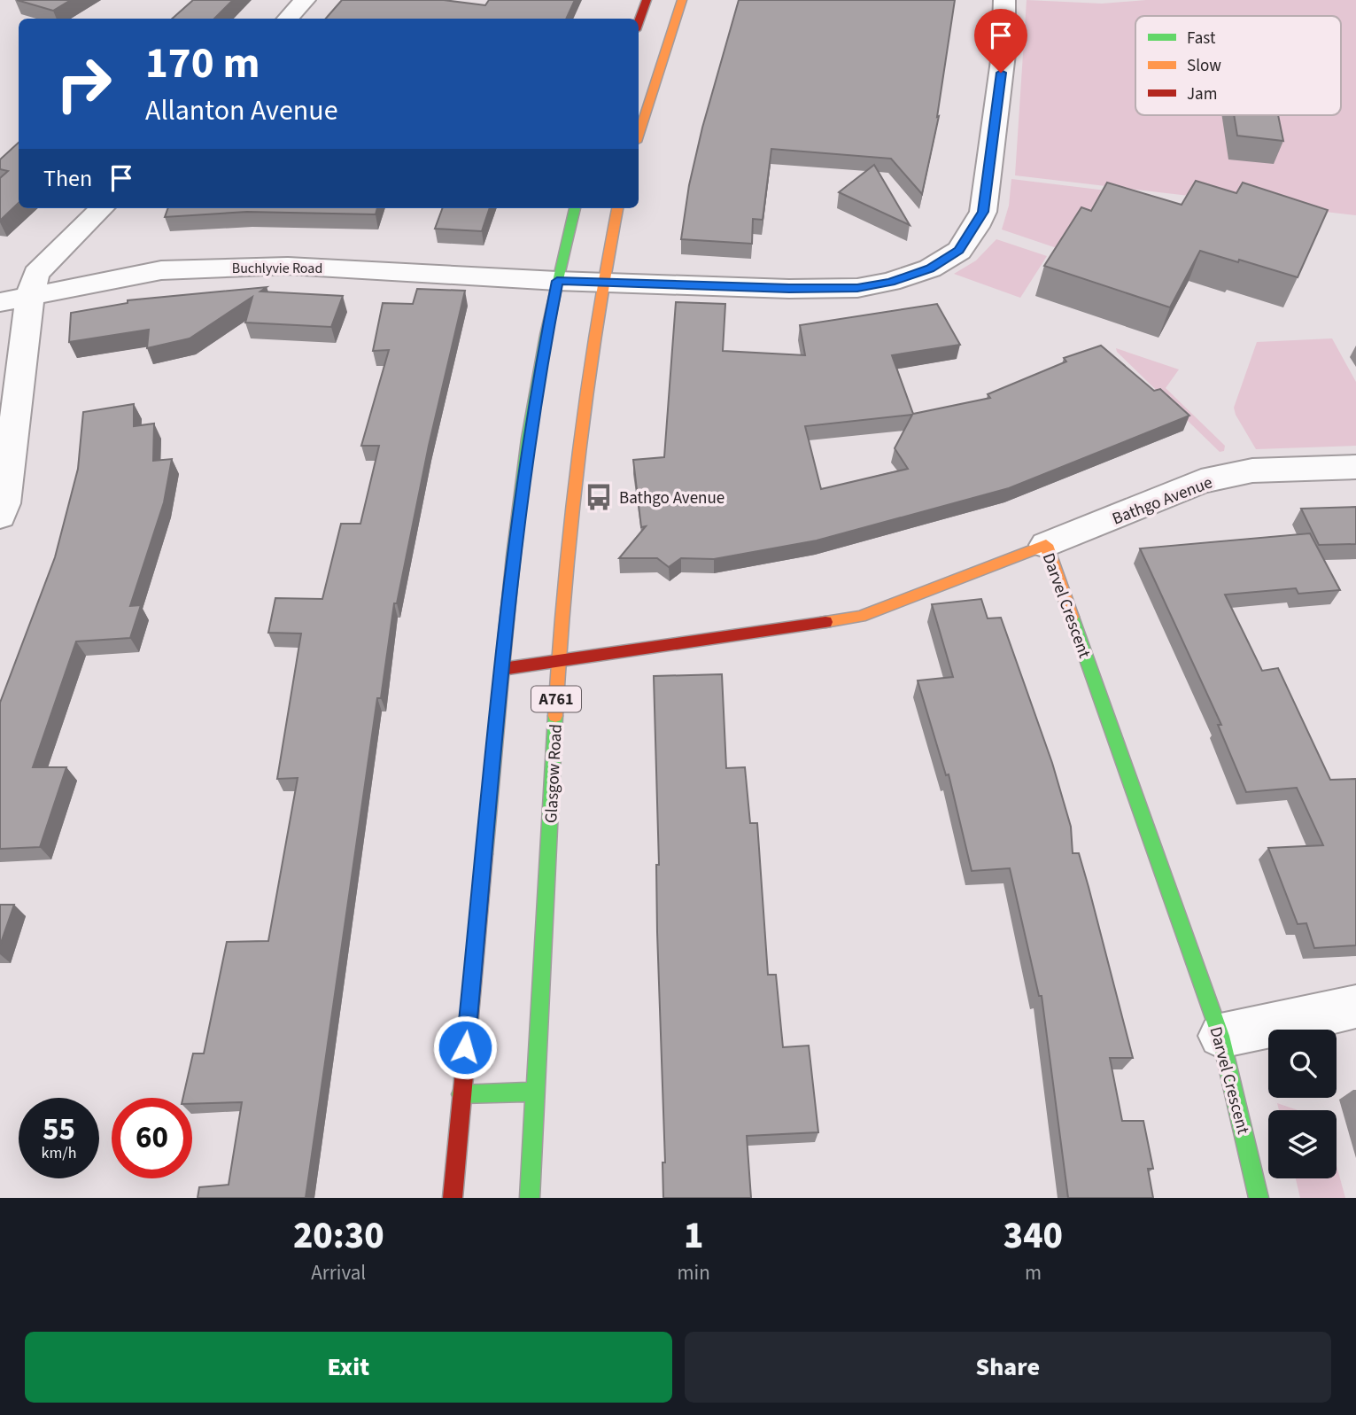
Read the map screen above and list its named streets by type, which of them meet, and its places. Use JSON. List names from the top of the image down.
{
  "streets": {
    "main road": ["Darvel Crescent", "A761", "Glasgow Road"],
    "street": ["Buchlyvie Road", "Bathgo Avenue"]
  },
  "crossings": [
    ["Buchlyvie Road", "Glasgow Road"],
    ["Bathgo Avenue", "Darvel Crescent"],
    ["Darvel Crescent", "Glasgow Road"]
  ],
  "places": {
    "bus stop": ["Bathgo Avenue"]
  },
  "legend": ["Fast", "Slow", "Jam"],
  "page": {
    "turn": ["170 m", "Allanton Avenue"],
    "then": "Then",
    "speed": "55 km/h",
    "limit": "60",
    "eta": [
      "20:30",
      "Arrival",
      "1",
      "min",
      "340",
      "m"
    ],
    "buttons": ["Exit", "Share"]
  }
}
